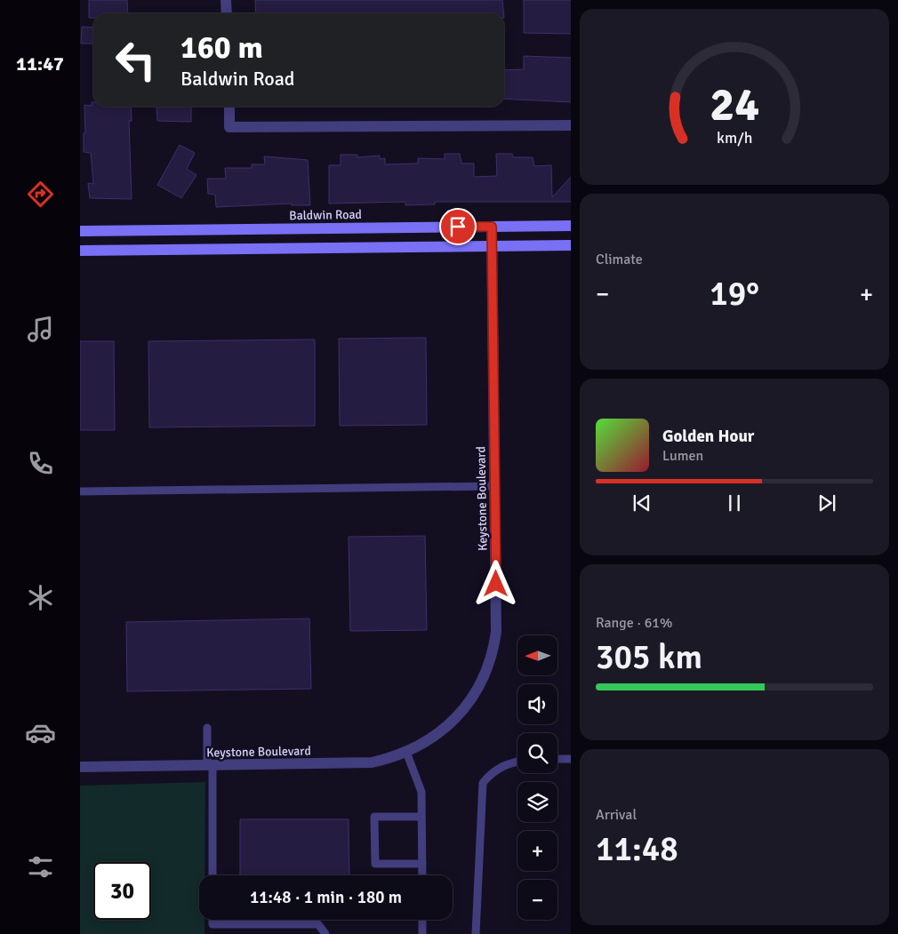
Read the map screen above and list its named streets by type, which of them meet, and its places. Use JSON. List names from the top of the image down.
{
  "streets": {
    "main road": ["Baldwin Road"],
    "street": ["Keystone Boulevard"]
  },
  "crossings": [
    ["Baldwin Road", "Keystone Boulevard"]
  ],
  "north": "left",
  "page": {
    "tabs": "11:47",
    "turn": ["160 m", "Baldwin Road"],
    "tile": [
      "Climate",
      ["Range · 61%", "305 km"],
      ["Arrival", "11:48"]
    ],
    "heat": ["−", "19°", "+"],
    "song": ["Golden Hour", "Lumen"],
    "map_buttons": ["+", "−"],
    "limit": "30",
    "trip": "11:48 · 1 min · 180 m",
    "gauge": ["24", "km/h"]
  }
}
